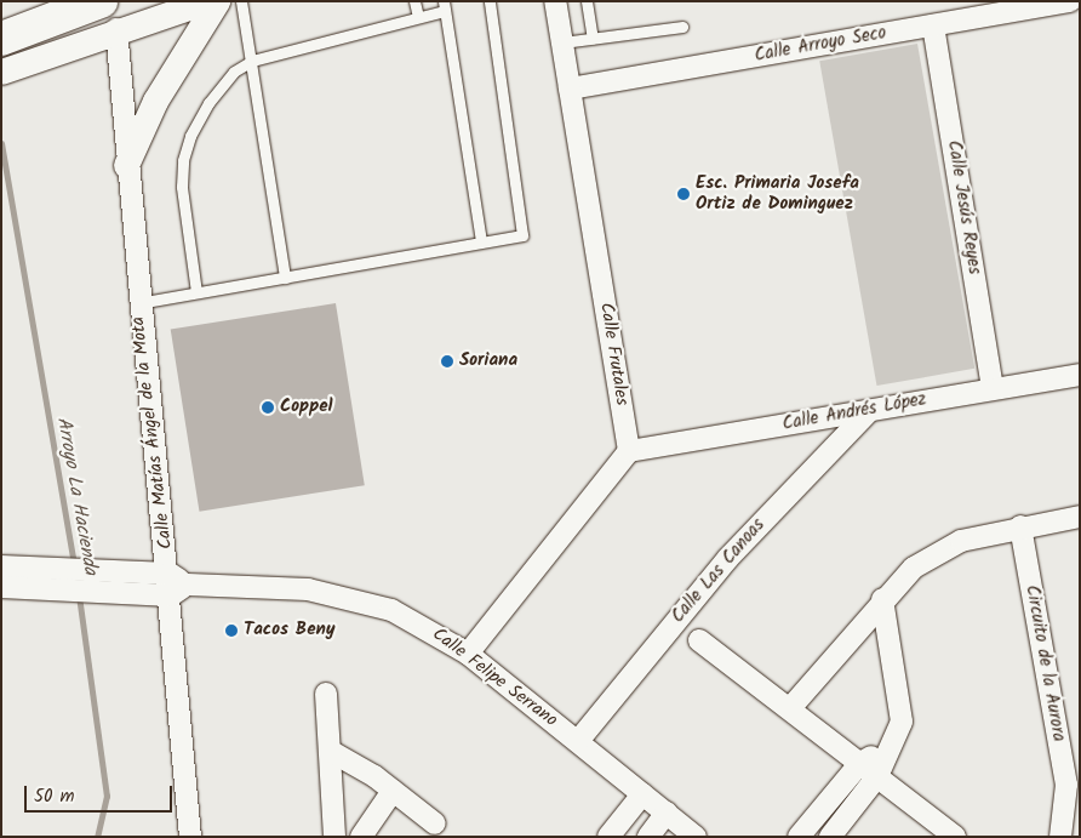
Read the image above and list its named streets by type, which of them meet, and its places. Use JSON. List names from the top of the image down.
{
  "streets": {
    "street": [
      "Calle Arroyo Seco",
      "Calle Jesús Reyes",
      "Calle Frutales",
      "Calle Andrés López",
      "Calle Matías Ángel de la Mota",
      "Calle Las Canoas",
      "Circuito de la Aurora",
      "Calle Felipe Serrano"
    ]
  },
  "crossings": [
    ["Calle Arroyo Seco", "Calle Jesús Reyes"],
    ["Calle Arroyo Seco", "Calle Frutales"],
    ["Calle Jesús Reyes", "Calle Andrés López"],
    ["Calle Frutales", "Calle Andrés López"],
    ["Calle Andrés López", "Calle Las Canoas"],
    ["Calle Matías Ángel de la Mota", "Calle Felipe Serrano"],
    ["Calle Las Canoas", "Calle Felipe Serrano"]
  ],
  "water": ["Arroyo La Hacienda"],
  "places": [
    "Esc. Primaria Josefa Ortiz de Dominguez",
    "Soriana",
    "Coppel",
    "Tacos Beny"
  ],
  "scale_bar": "50 m"
}
